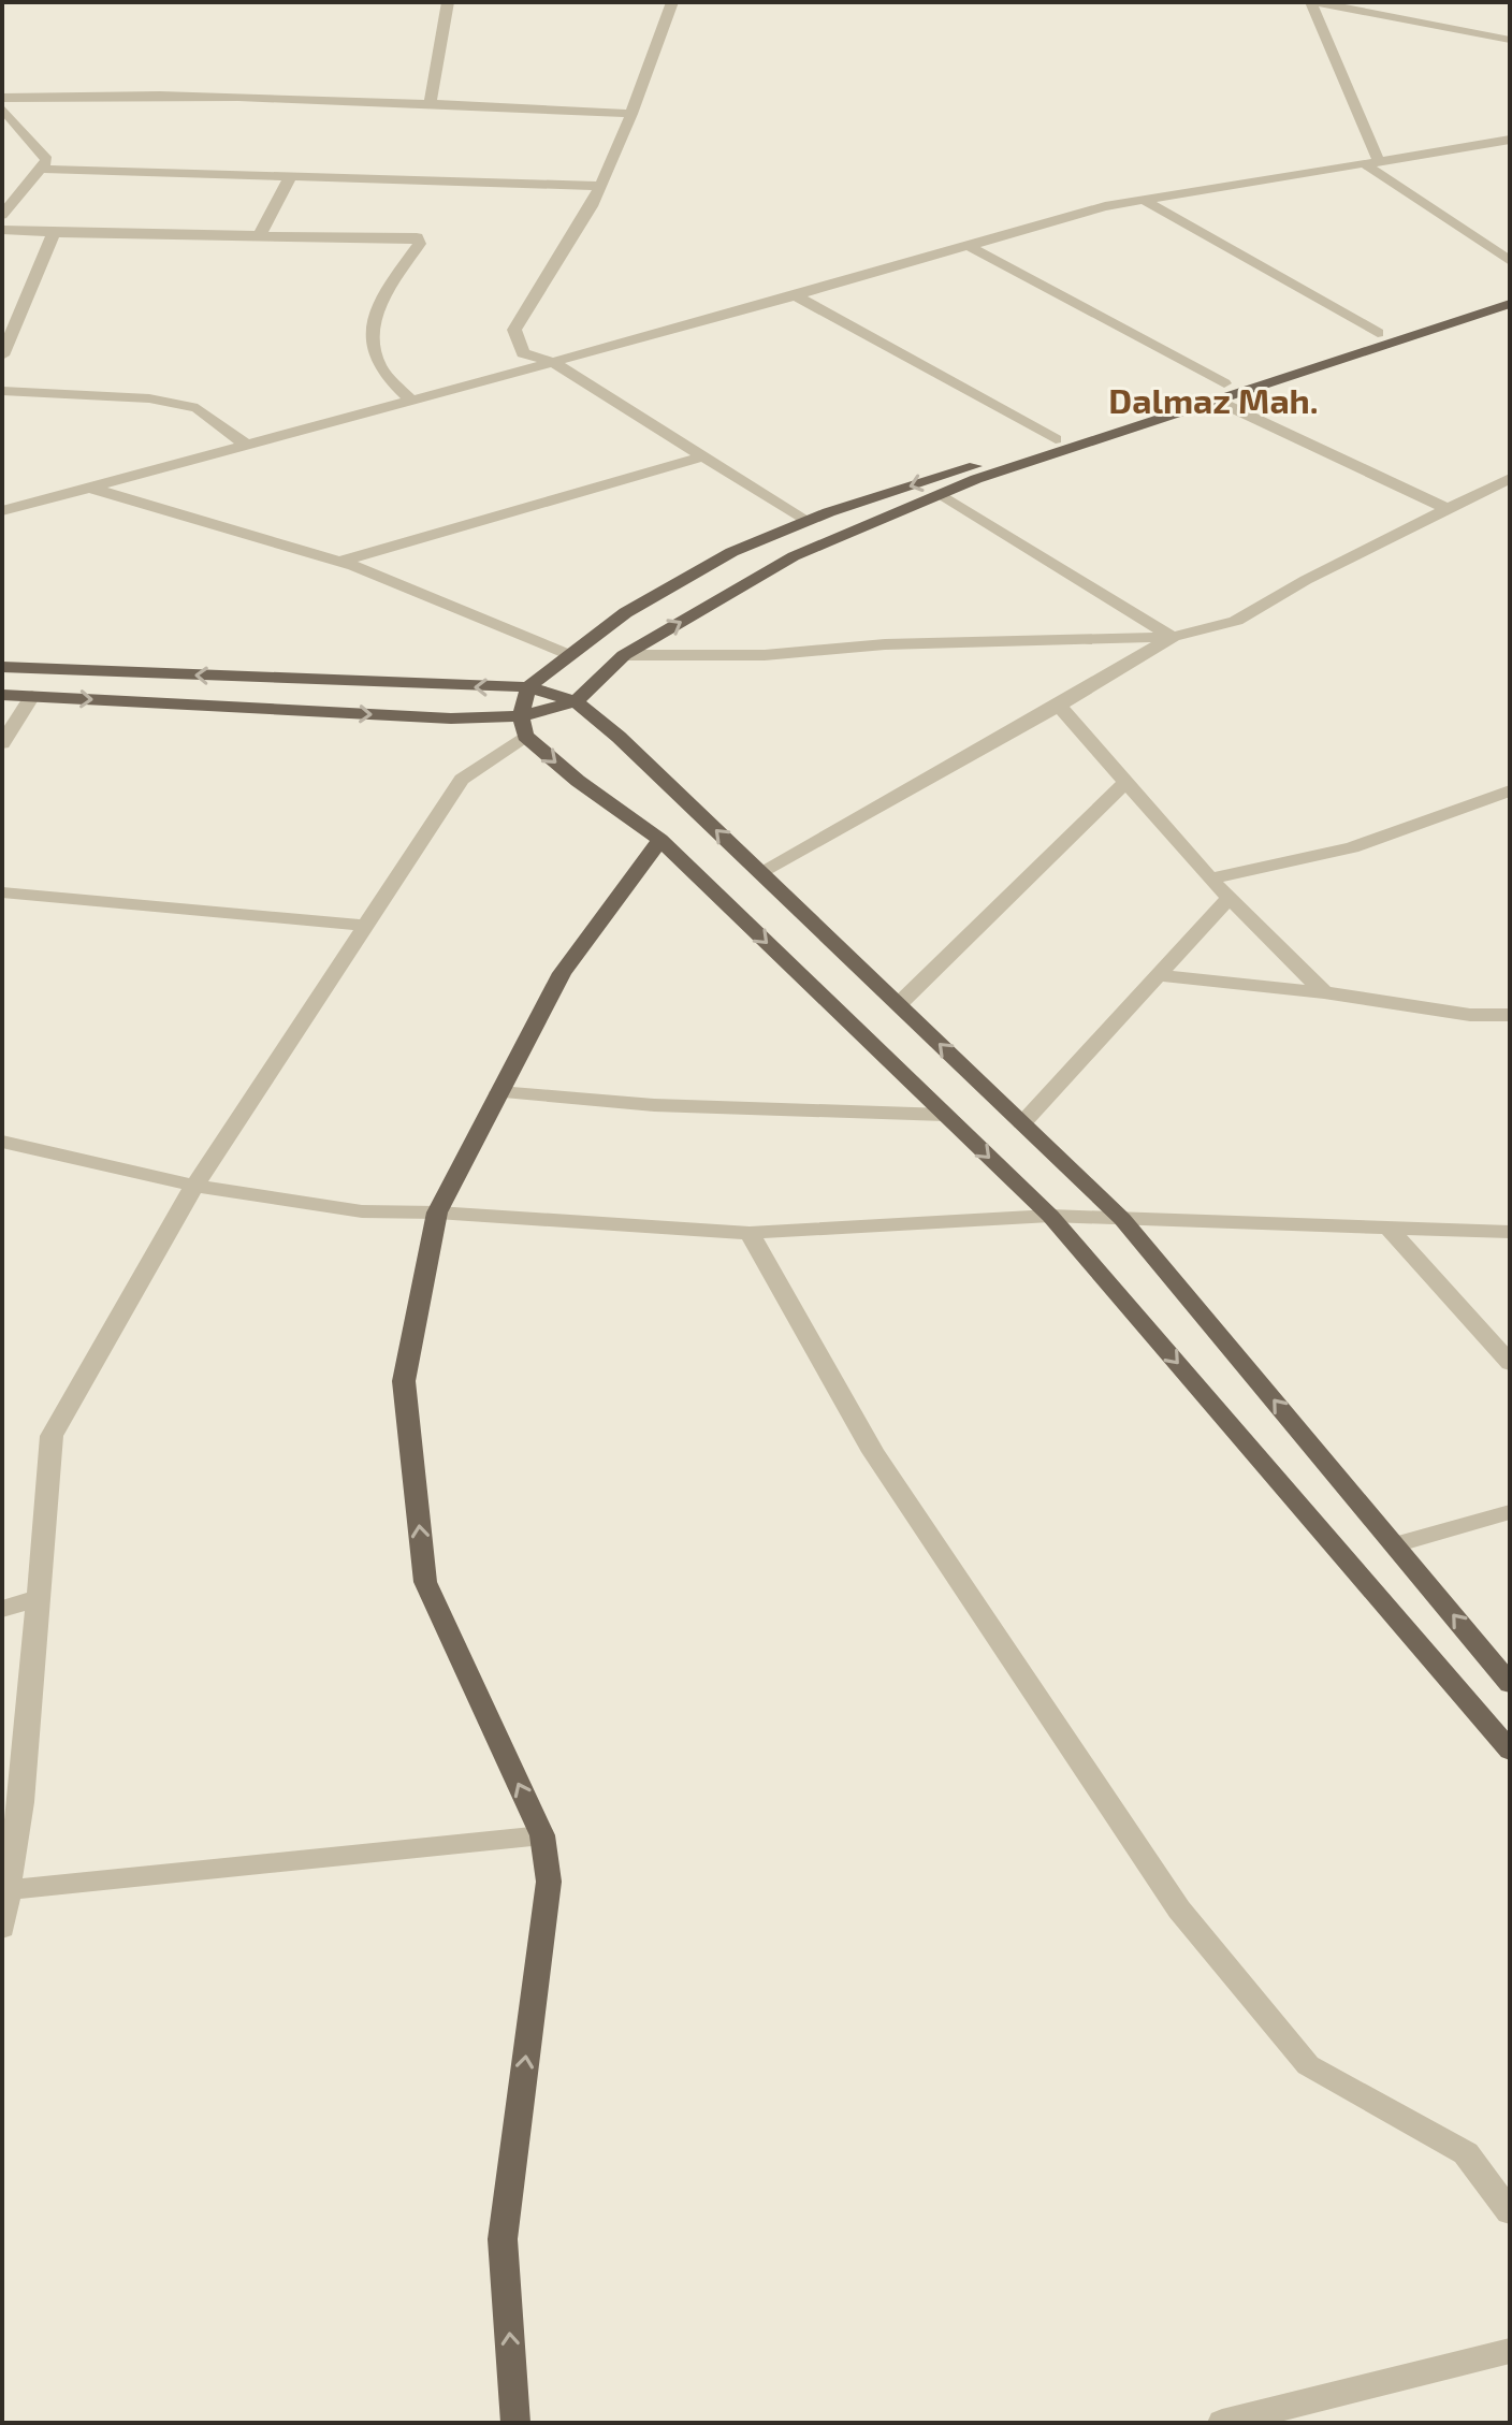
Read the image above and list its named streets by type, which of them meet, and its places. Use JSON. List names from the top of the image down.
{
  "districts": ["Dalmaz Mah."]
}
